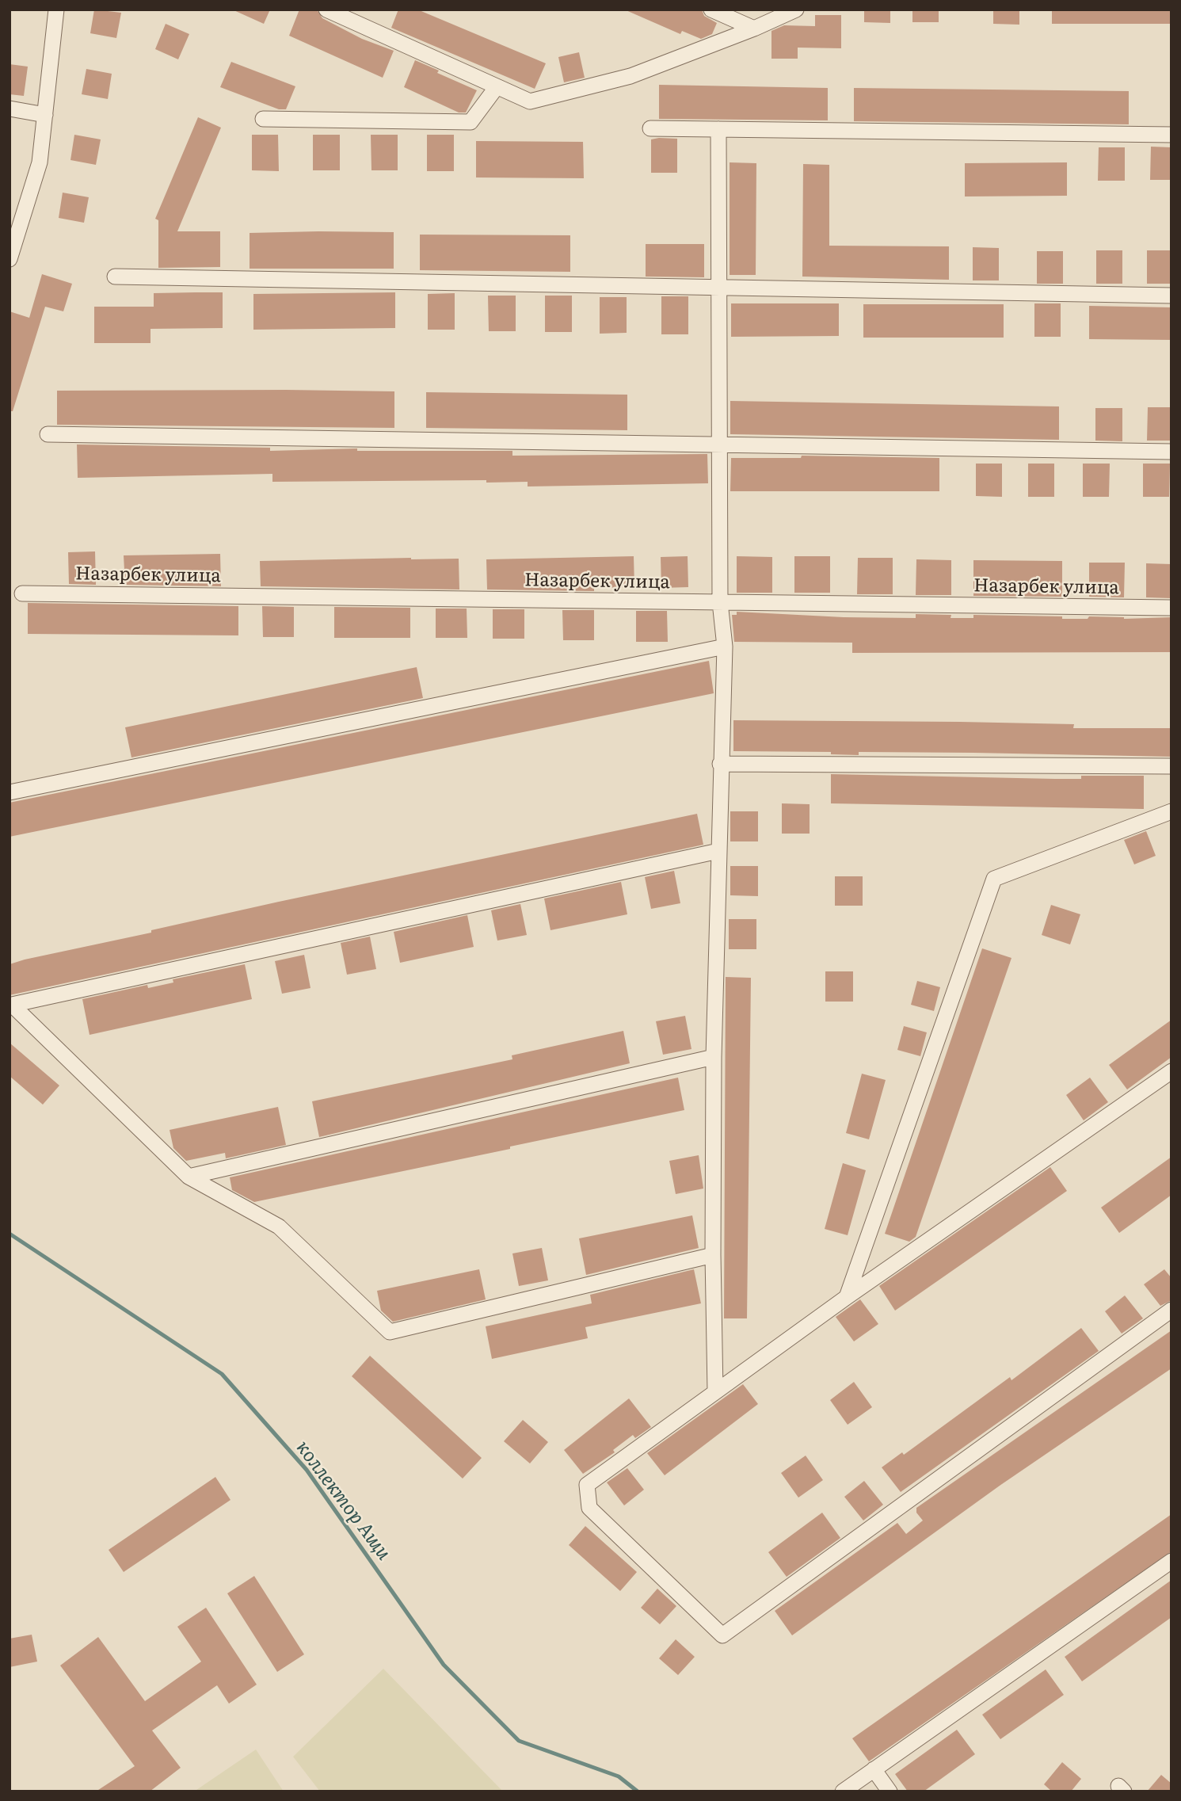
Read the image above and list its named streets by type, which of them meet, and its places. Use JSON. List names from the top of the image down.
{
  "streets": {
    "street": ["Назарбек улица"]
  },
  "water": ["коллектор Ащи"]
}
